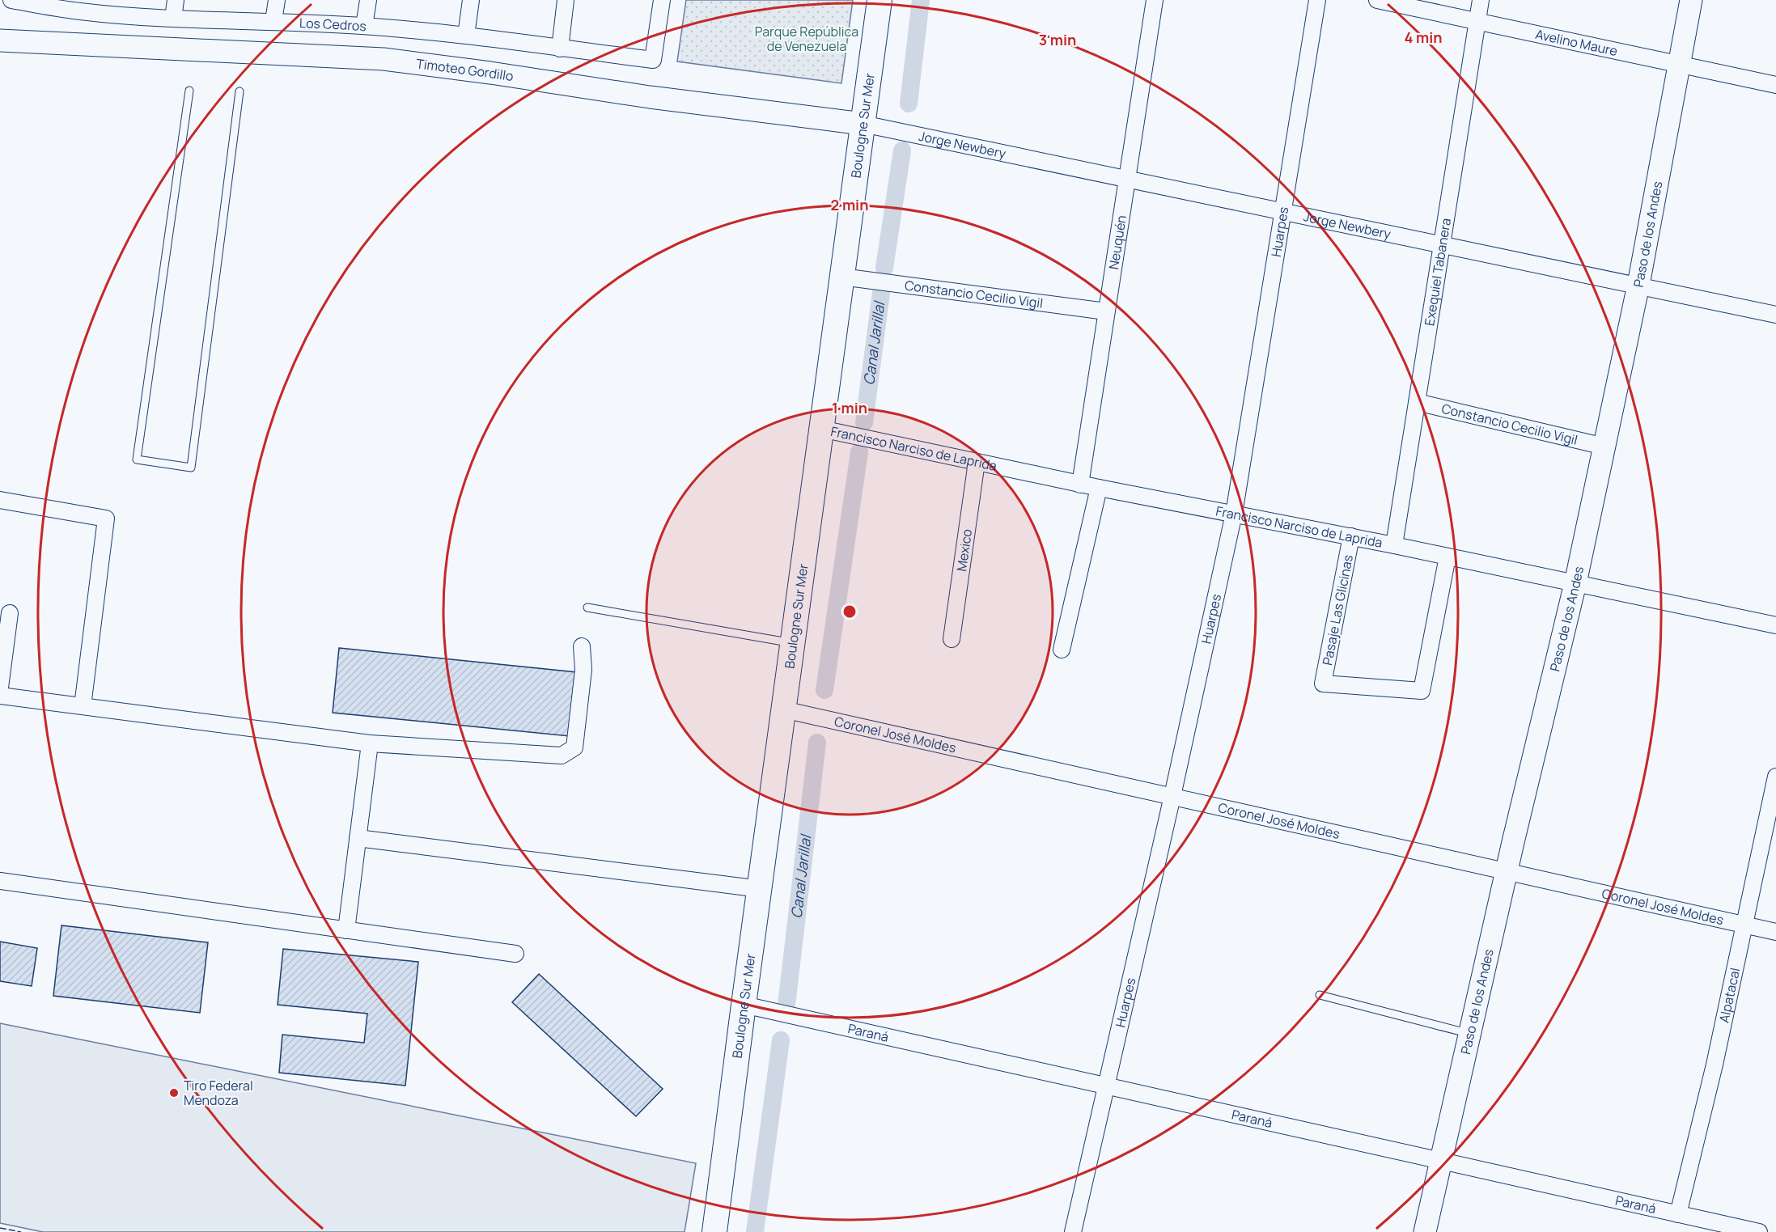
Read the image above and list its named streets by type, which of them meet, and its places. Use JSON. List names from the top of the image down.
{
  "streets": {
    "main road": ["Boulogne Sur Mer"],
    "street": [
      "Los Cedros",
      "Avelino Maure",
      "Timoteo Gordillo",
      "Jorge Newbery",
      "Huarpes",
      "Paso de los Andes",
      "Neuquén",
      "Exequiel Tabanera",
      "Constancio Cecilio Vigil",
      "Francisco Narciso de Laprida",
      "Mexico",
      "Pasaje Las Glicinas",
      "Coronel José Moldes",
      "Alpatacal",
      "Paraná"
    ]
  },
  "crossings": [
    ["Avelino Maure", "Paso de los Andes"],
    ["Avelino Maure", "Exequiel Tabanera"],
    ["Timoteo Gordillo", "Boulogne Sur Mer"],
    ["Timoteo Gordillo", "Jorge Newbery"],
    ["Boulogne Sur Mer", "Jorge Newbery"],
    ["Boulogne Sur Mer", "Constancio Cecilio Vigil"],
    ["Boulogne Sur Mer", "Francisco Narciso de Laprida"],
    ["Boulogne Sur Mer", "Coronel José Moldes"],
    ["Boulogne Sur Mer", "Paraná"],
    ["Jorge Newbery", "Huarpes"],
    ["Jorge Newbery", "Paso de los Andes"],
    ["Jorge Newbery", "Neuquén"],
    ["Jorge Newbery", "Exequiel Tabanera"],
    ["Huarpes", "Francisco Narciso de Laprida"],
    ["Huarpes", "Coronel José Moldes"],
    ["Huarpes", "Paraná"],
    ["Paso de los Andes", "Constancio Cecilio Vigil"],
    ["Paso de los Andes", "Francisco Narciso de Laprida"],
    ["Paso de los Andes", "Coronel José Moldes"],
    ["Paso de los Andes", "Paraná"],
    ["Neuquén", "Constancio Cecilio Vigil"],
    ["Neuquén", "Francisco Narciso de Laprida"],
    ["Exequiel Tabanera", "Constancio Cecilio Vigil"],
    ["Exequiel Tabanera", "Francisco Narciso de Laprida"],
    ["Francisco Narciso de Laprida", "Mexico"],
    ["Francisco Narciso de Laprida", "Pasaje Las Glicinas"],
    ["Coronel José Moldes", "Alpatacal"],
    ["Alpatacal", "Paraná"]
  ],
  "water": ["Canal Jarillal"],
  "parks": ["Parque República de Venezuela"],
  "places": ["Tiro Federal Mendoza"],
  "rings": [
    "4 min",
    "3 min",
    "2 min",
    "1 min"
  ]
}
